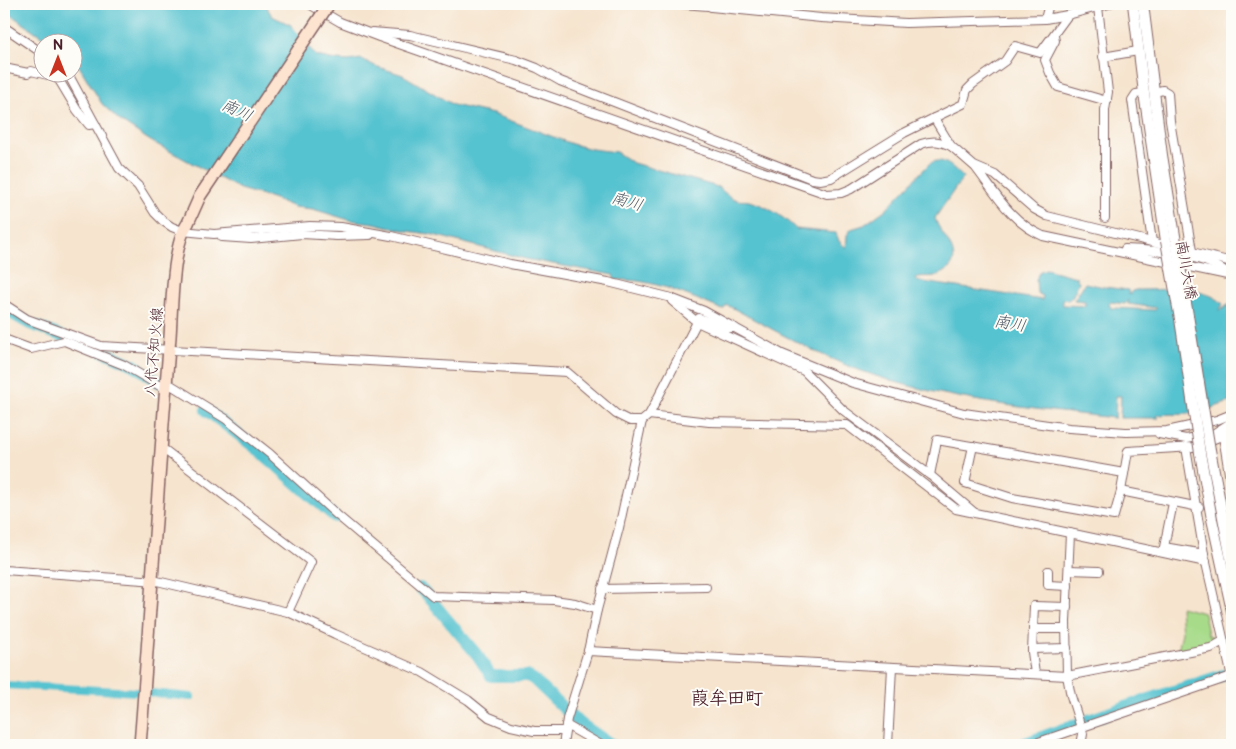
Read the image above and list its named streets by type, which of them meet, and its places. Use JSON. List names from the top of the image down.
{
  "streets": {
    "main road": ["八代不知火線"],
    "street": ["南川大橋"]
  },
  "districts": ["葭牟田町"],
  "water": ["南川"],
  "north": "top"
}
